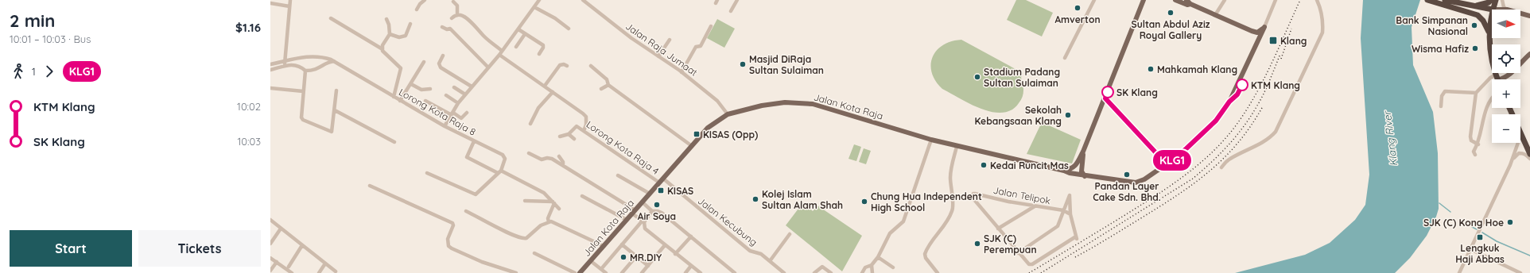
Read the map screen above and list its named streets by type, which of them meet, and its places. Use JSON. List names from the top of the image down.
{
  "streets": {
    "main road": ["Jalan Kota Raja"],
    "street": [
      "Jalan Raja Jumaat",
      "Lorong Kota Raja 8",
      "Lorong Kota Raja 4",
      "Jalan Telipok",
      "Jalan Kecubung"
    ]
  },
  "crossings": [
    ["Jalan Raja Jumaat", "Jalan Kota Raja"],
    ["Jalan Kota Raja", "Lorong Kota Raja 4"],
    ["Jalan Kota Raja", "Jalan Kecubung"]
  ],
  "water": ["Klang River"],
  "places": {
    "other": [
      "Amverton",
      "Sultan Abdul Aziz Royal Gallery",
      "Bank Simpanan Nasional",
      "Wisma Hafiz",
      "Masjid DiRaja Sultan Sulaiman",
      "Mahkamah Klang",
      "Stadium Padang Sultan Sulaiman",
      "KTM Klang",
      "SK Klang",
      "Sekolah Kebangsaan Klang",
      "Kedai Runcit Mas",
      "Pandan Layer Cake Sdn. Bhd.",
      "Kolej Islam Sultan Alam Shah",
      "Chung Hua Independent High School",
      "Air Soya",
      "SJK (C) Kong Hoe",
      "SJK (C) Perempuan",
      "MR.DIY"
    ],
    "transit": [
      "Klang",
      "KISAS (Opp)",
      "KISAS",
      "Lengkuk Haji Abbas"
    ]
  },
  "lines": ["bus line KLG1"],
  "north": "right",
  "page": {
    "heading": ["2 min", "10:01 – 10:03 · Bus", "$1.16"],
    "on_map": "KLG1",
    "map_buttons": ["+", "−"],
    "legs": ["1", "KLG1"],
    "list": [
      {
        "name": "KTM Klang",
        "value": "10:02"
      },
      {
        "name": "SK Klang",
        "value": "10:03"
      }
    ],
    "buttons": ["Start", "Tickets"]
  }
}
